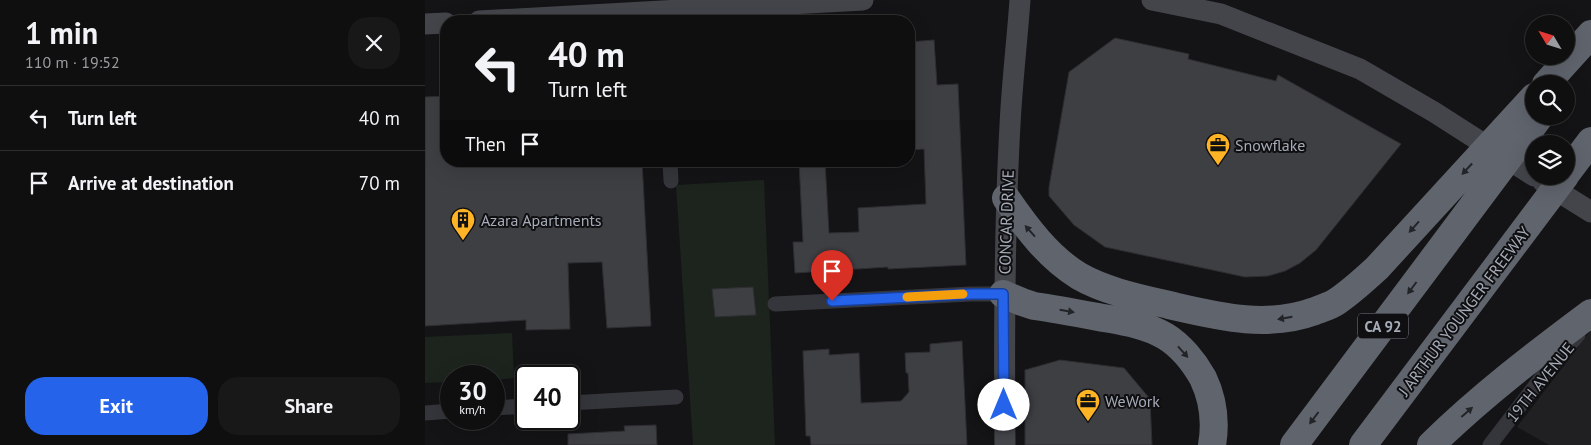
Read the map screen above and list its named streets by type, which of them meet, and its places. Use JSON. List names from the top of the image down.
{
  "streets": {
    "highway": ["J ARTHUR YOUNGER FREEWAY", "CA 92"],
    "main road": ["CONCAR DRIVE"],
    "street": ["19TH AVENUE"]
  },
  "places": {
    "office": ["Snowflake", "WeWork"],
    "building": ["Azara Apartments"]
  },
  "north": "top left",
  "page": {
    "heading": ["1 min", "110 m · 19:52"],
    "turn": ["40 m", "Turn left"],
    "list": [
      {
        "name": "Turn left",
        "value": "40 m"
      },
      {
        "name": "Arrive at destination",
        "value": "70 m"
      }
    ],
    "then": "Then",
    "speed": "30 km/h",
    "limit": "40",
    "buttons": ["Exit", "Share"]
  }
}
